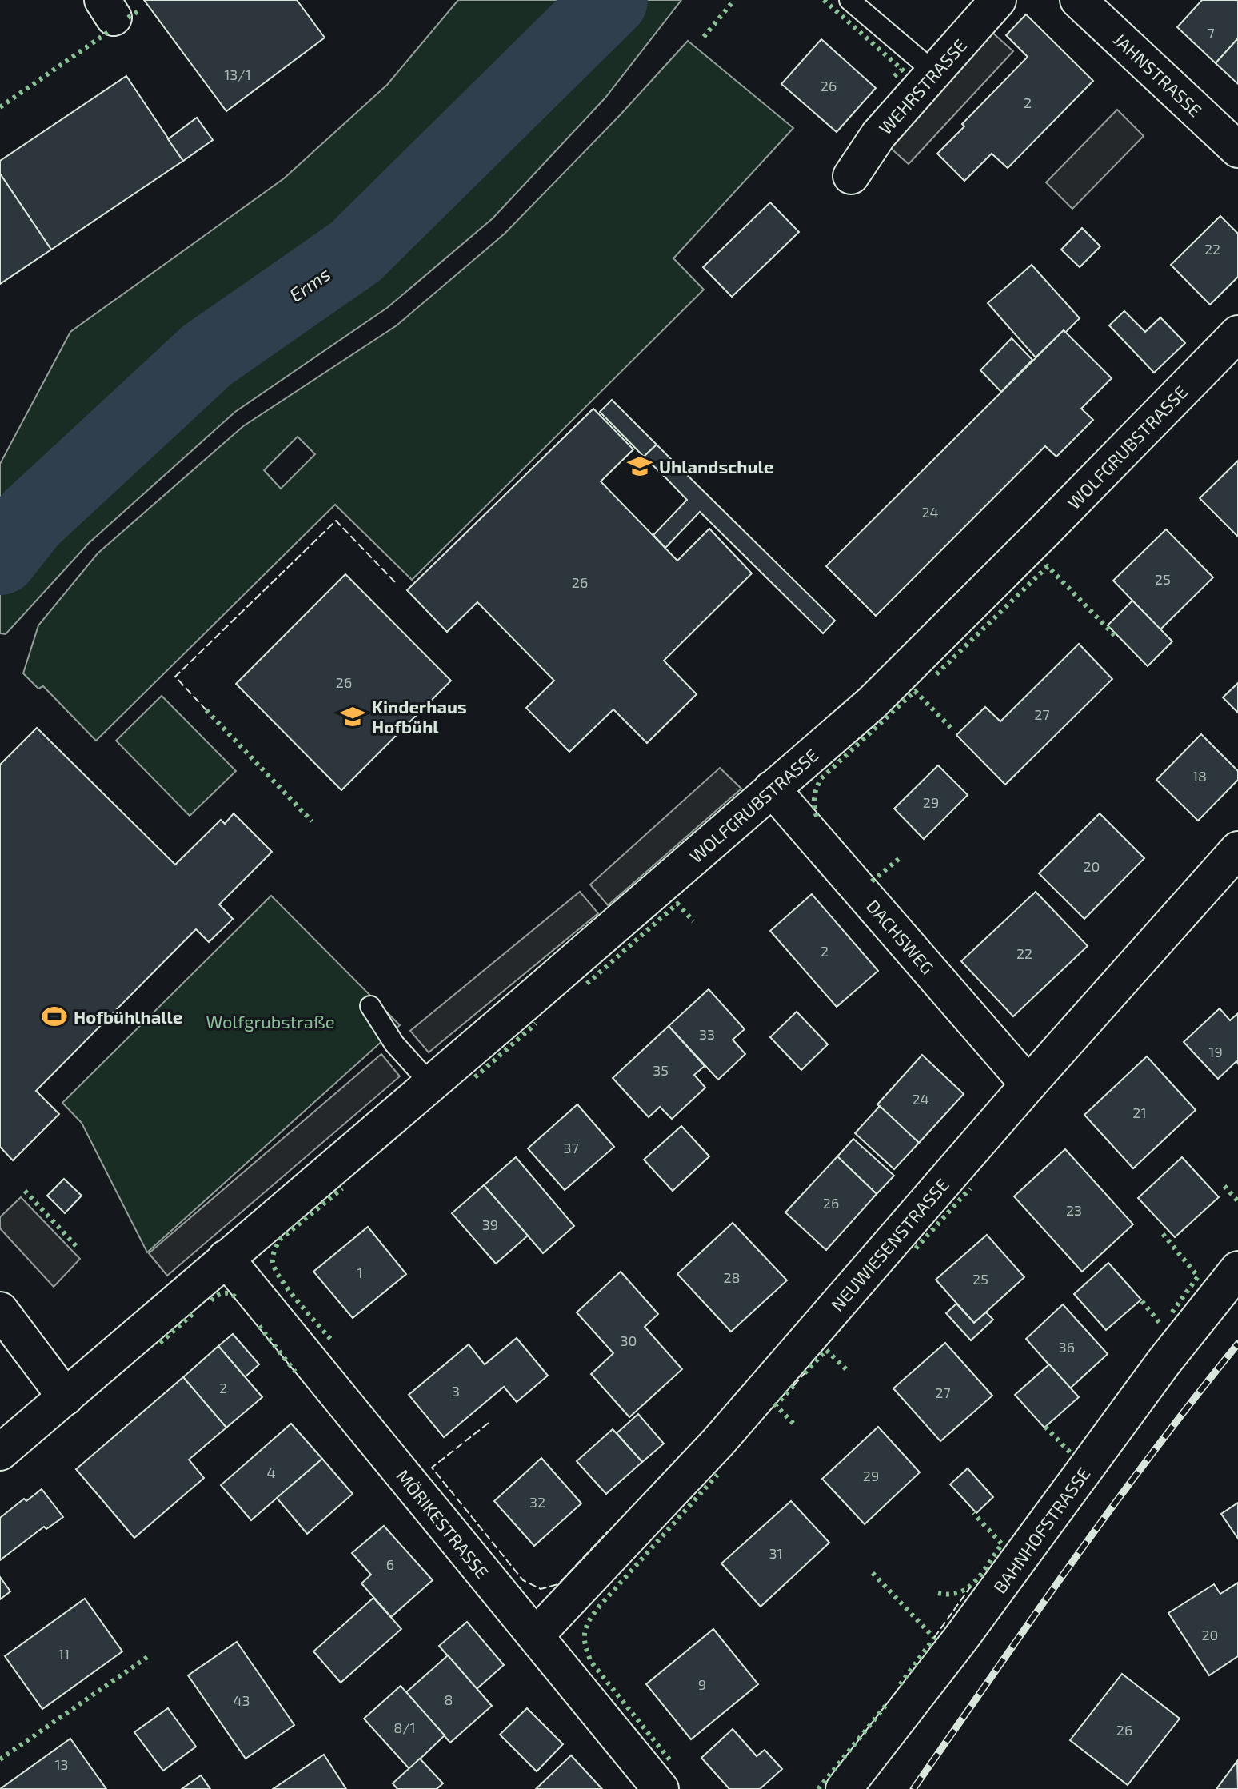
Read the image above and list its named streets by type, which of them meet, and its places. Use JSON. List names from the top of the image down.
{
  "streets": {
    "street": [
      "JAHNSTRASSE",
      "WEHRSTRASSE",
      "WOLFGRUBSTRASSE",
      "DACHSWEG",
      "NEUWIESENSTRASSE",
      "MÖRIKESTRASSE",
      "BAHNHOFSTRASSE"
    ]
  },
  "crossings": [
    ["WOLFGRUBSTRASSE", "DACHSWEG"],
    ["WOLFGRUBSTRASSE", "MÖRIKESTRASSE"],
    ["DACHSWEG", "NEUWIESENSTRASSE"],
    ["NEUWIESENSTRASSE", "MÖRIKESTRASSE"]
  ],
  "water": ["Erms"],
  "parks": ["Wolfgrubstraße"],
  "places": {
    "school or university": ["Uhlandschule", "Kinderhaus Hofbühl"],
    "sports": ["Hofbühlhalle"]
  },
  "house_numbers": [
    "7",
    "13/1",
    "26",
    "2",
    "22",
    "24",
    "25",
    "26",
    "26",
    "27",
    "18",
    "29",
    "20",
    "2",
    "22",
    "33",
    "19",
    "35",
    "24",
    "21",
    "37",
    "26",
    "23",
    "39",
    "1",
    "28",
    "25",
    "30",
    "36",
    "2",
    "3",
    "27",
    "4",
    "29",
    "32",
    "31",
    "6",
    "20",
    "11",
    "9",
    "8",
    "43",
    "8/1",
    "26",
    "13"
  ]
}
